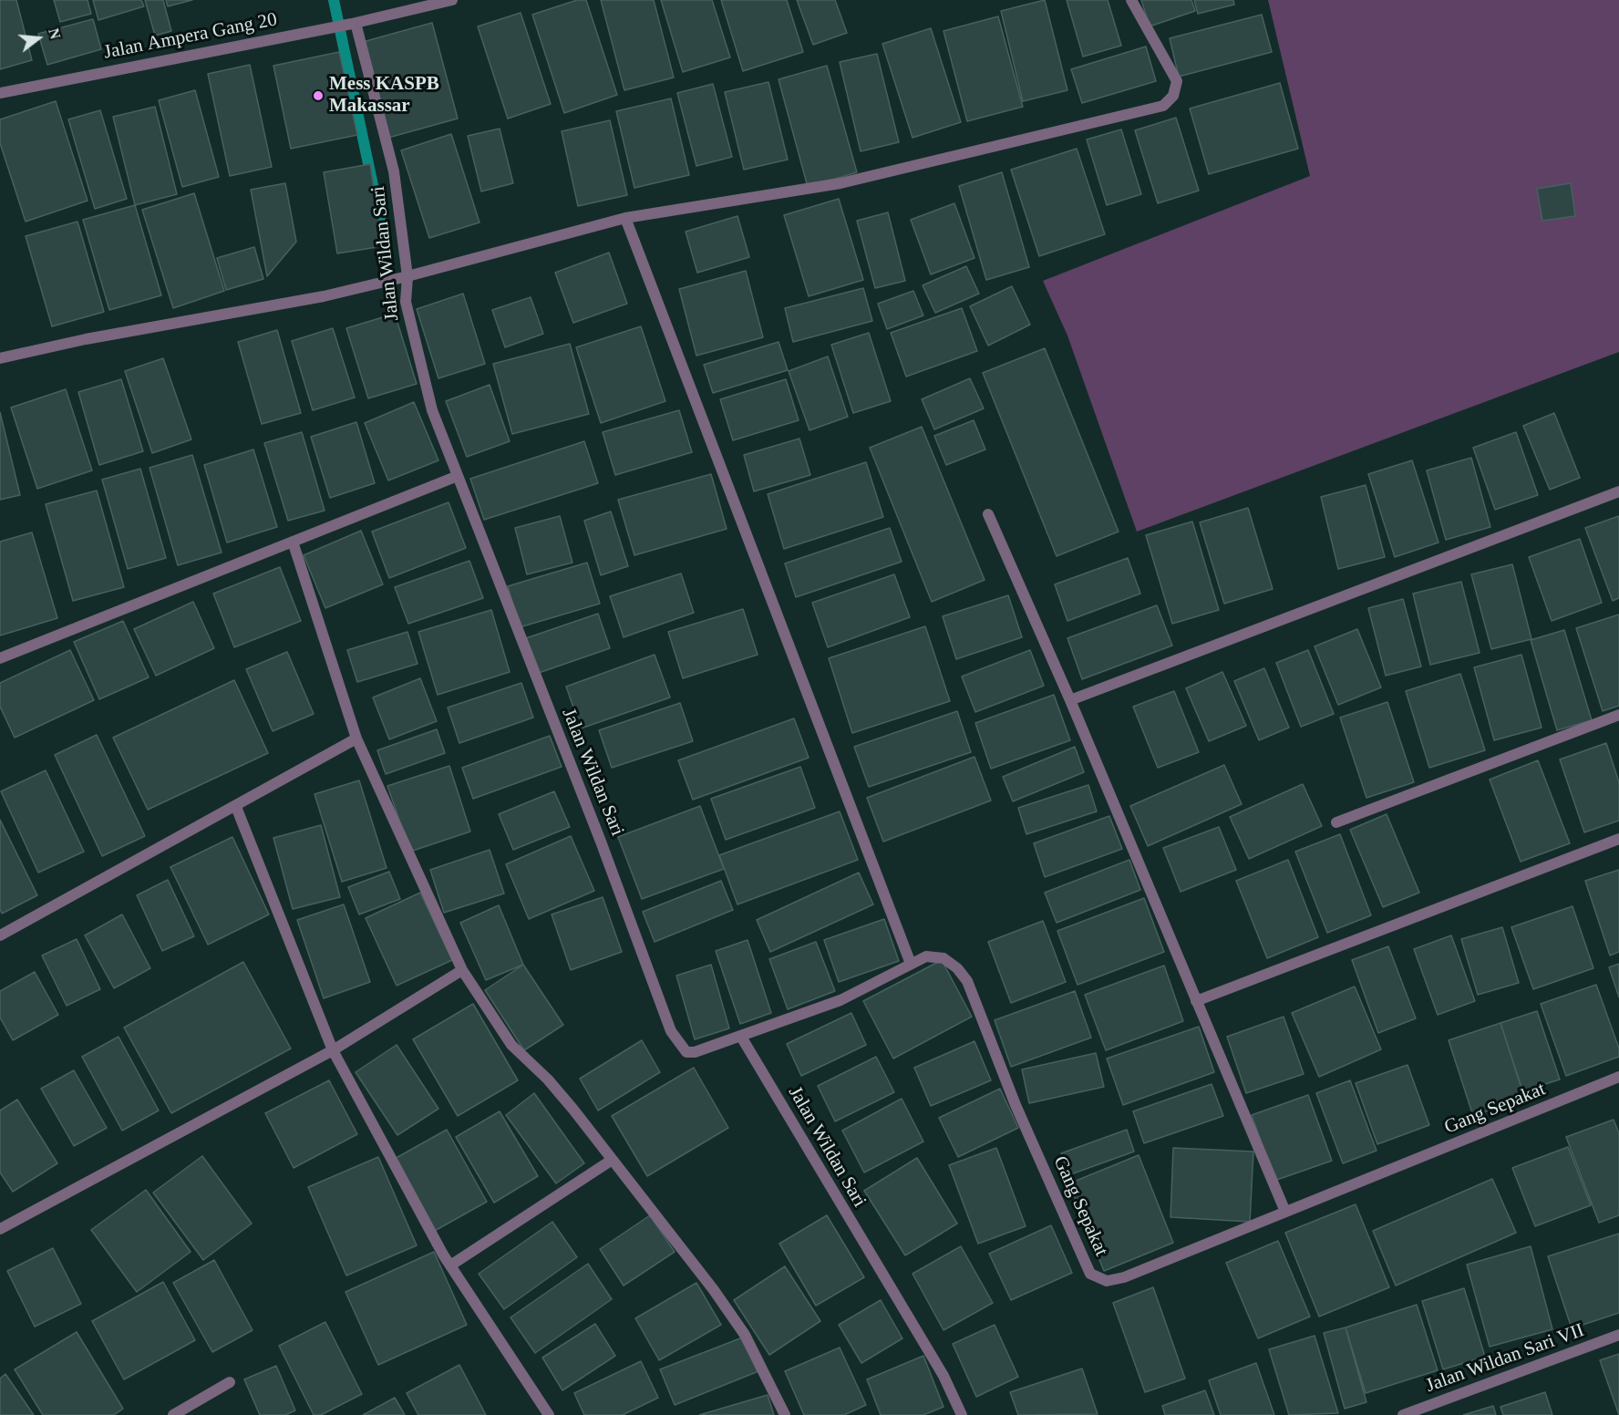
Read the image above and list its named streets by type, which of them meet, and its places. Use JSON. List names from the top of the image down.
{
  "streets": {
    "street": [
      "Jalan Ampera Gang 20",
      "Jalan Wildan Sari",
      "Gang Sepakat",
      "Jalan Wildan Sari VII"
    ]
  },
  "crossings": [
    ["Jalan Ampera Gang 20", "Jalan Wildan Sari"],
    ["Jalan Wildan Sari", "Gang Sepakat"]
  ],
  "places": ["Mess KASPB Makassar"],
  "north": "right"
}
